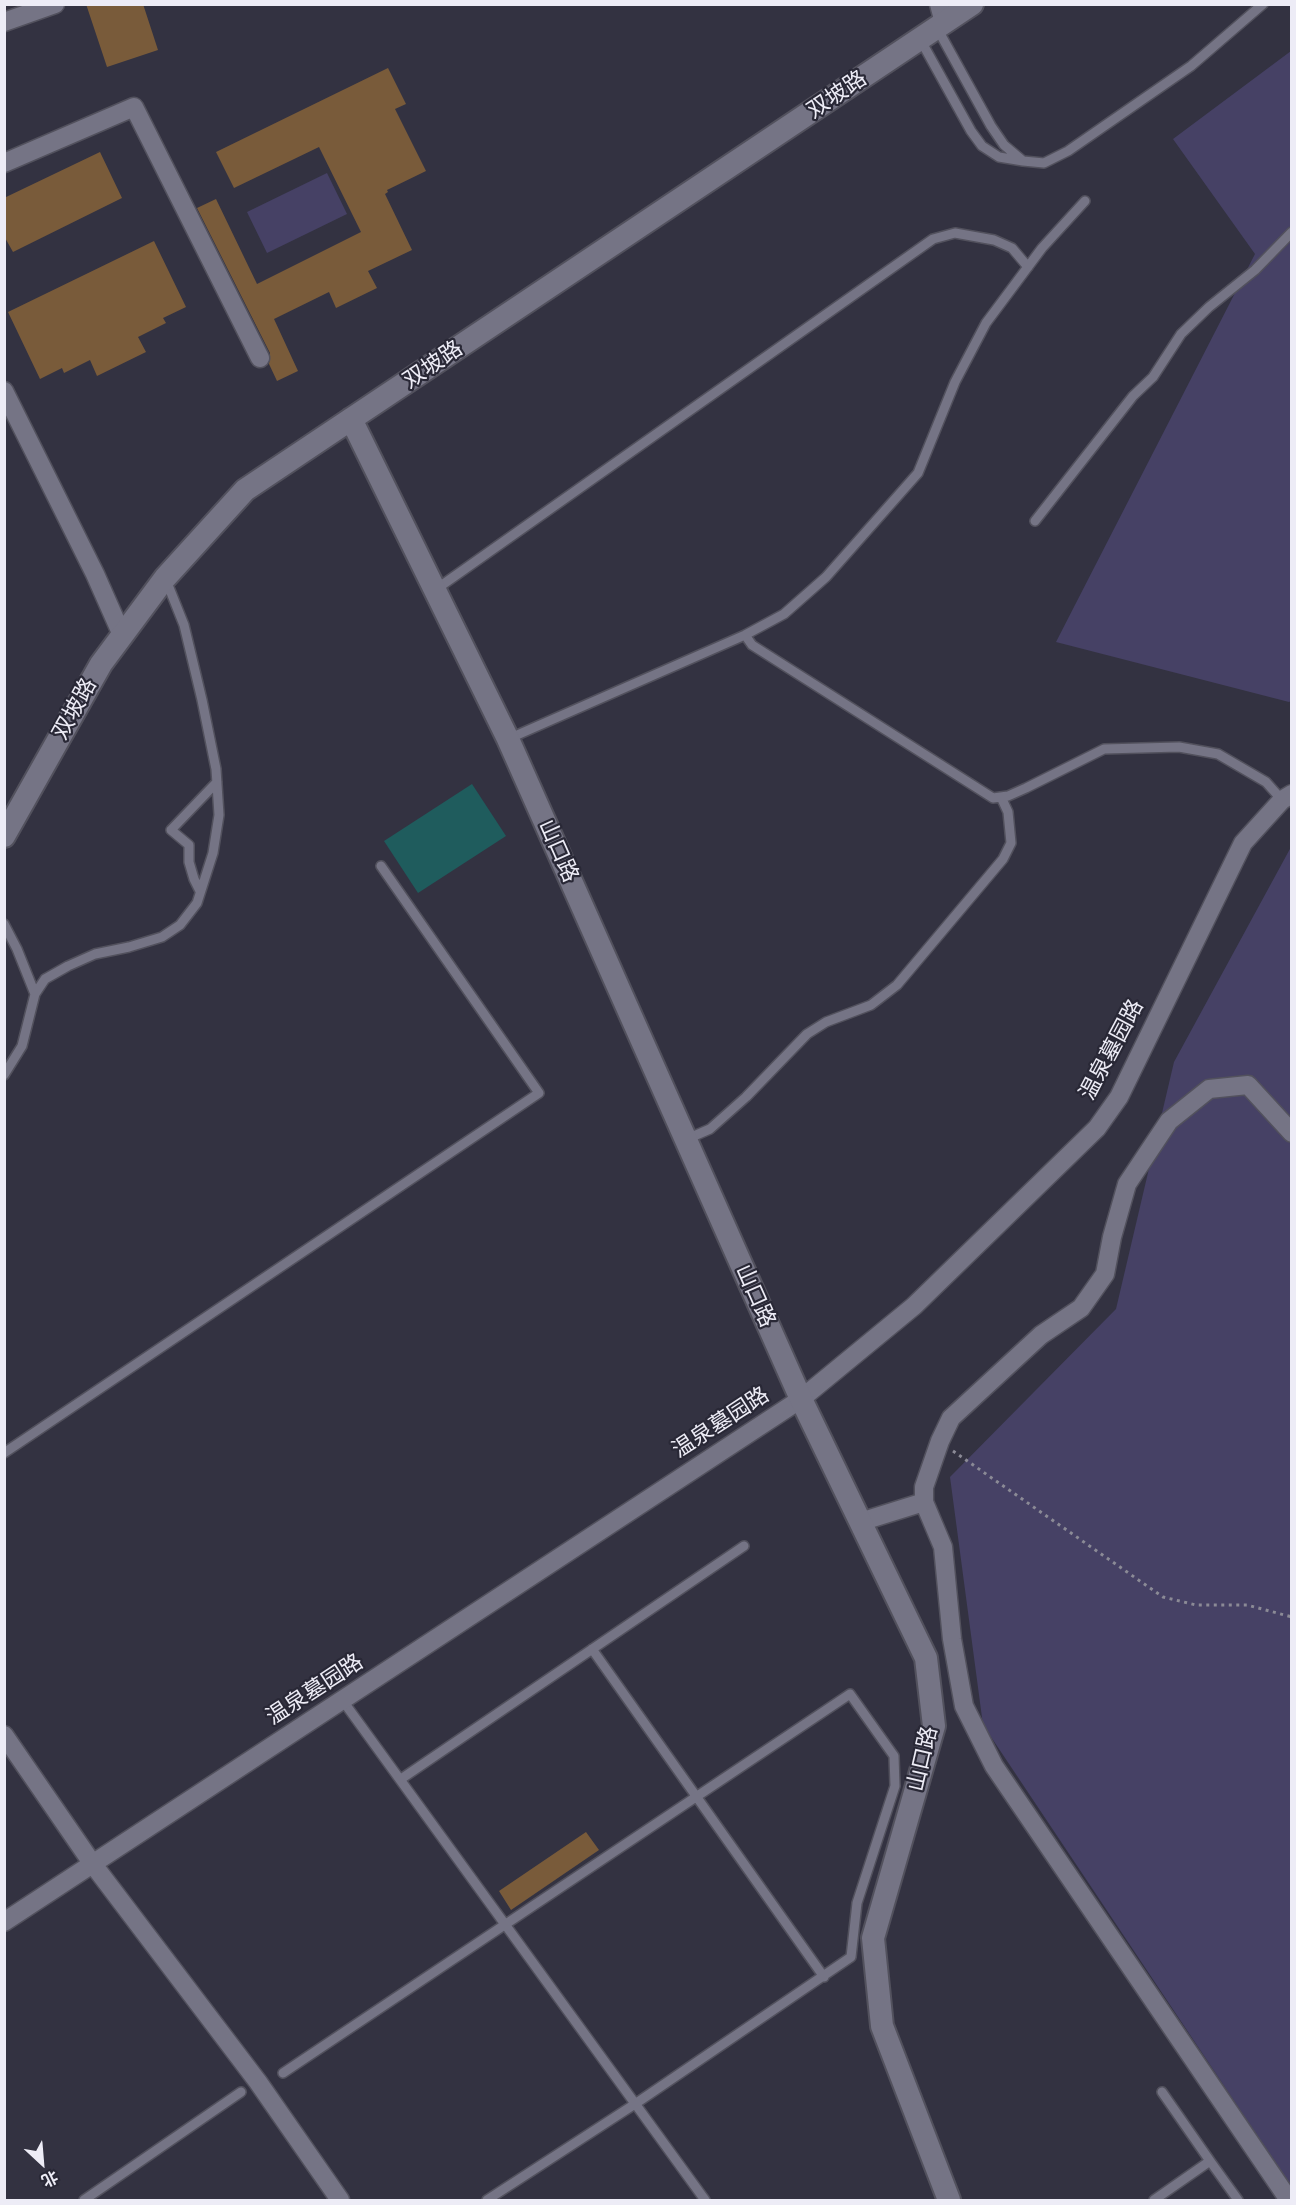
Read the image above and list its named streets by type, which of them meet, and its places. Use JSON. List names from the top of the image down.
{
  "streets": {
    "street": ["双坡路", "山口路", "温泉墓园路"]
  },
  "crossings": [
    ["双坡路", "山口路"],
    ["山口路", "温泉墓园路"]
  ],
  "north": "bottom right"
}
